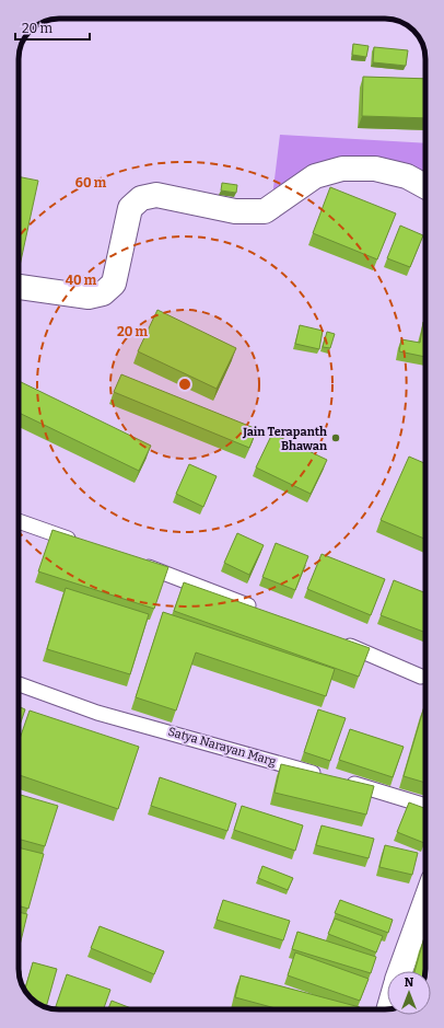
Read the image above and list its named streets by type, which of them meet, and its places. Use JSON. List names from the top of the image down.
{
  "streets": {
    "lane": ["Satya Narayan Marg"]
  },
  "places": ["Jain Terapanth Bhawan"],
  "scale_bar": "20 m",
  "north": "top",
  "rings": ["60 m", "40 m", "20 m"]
}
